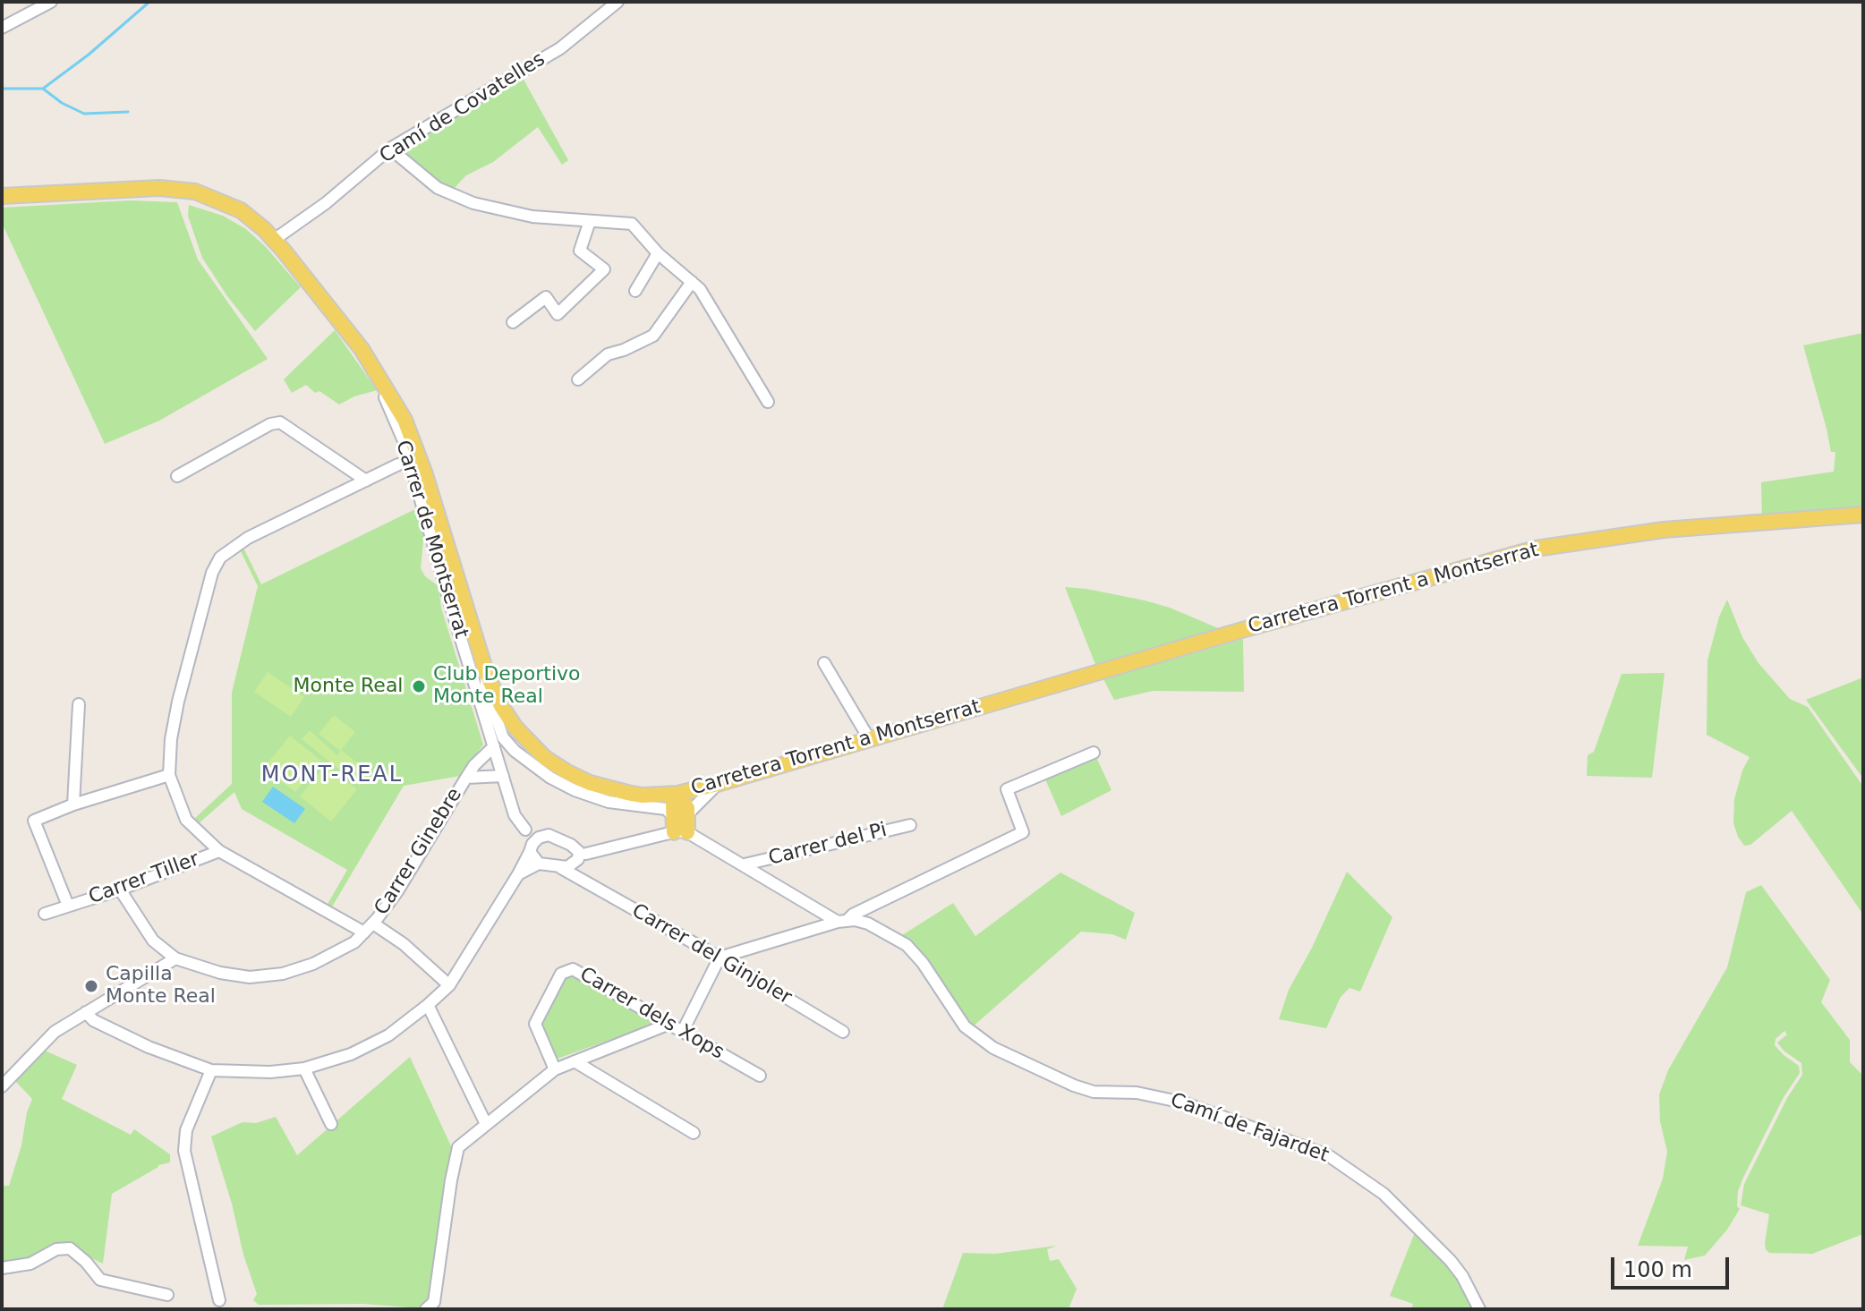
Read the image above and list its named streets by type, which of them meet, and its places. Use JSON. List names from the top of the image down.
{
  "streets": {
    "main road": ["Carretera Torrent a Montserrat"],
    "street": [
      "Camí de Covatelles",
      "Carrer de Montserrat",
      "Carrer del Pi",
      "Carrer Ginebre",
      "Carrer Tiller",
      "Carrer del Ginjoler",
      "Carrer dels Xops",
      "Camí de Fajardet"
    ]
  },
  "crossings": [
    ["Camí de Covatelles", "Carretera Torrent a Montserrat"],
    ["Carrer de Montserrat", "Carretera Torrent a Montserrat"],
    ["Carrer de Montserrat", "Carrer Ginebre"],
    ["Carrer de Montserrat", "Carrer del Ginjoler"],
    ["Carrer del Pi", "Camí de Fajardet"],
    ["Carrer Ginebre", "Carrer Tiller"]
  ],
  "districts": ["MONT-REAL"],
  "parks": ["Monte Real"],
  "places": ["Club Deportivo Monte Real", "Capilla Monte Real"],
  "scale_bar": "100 m"
}
